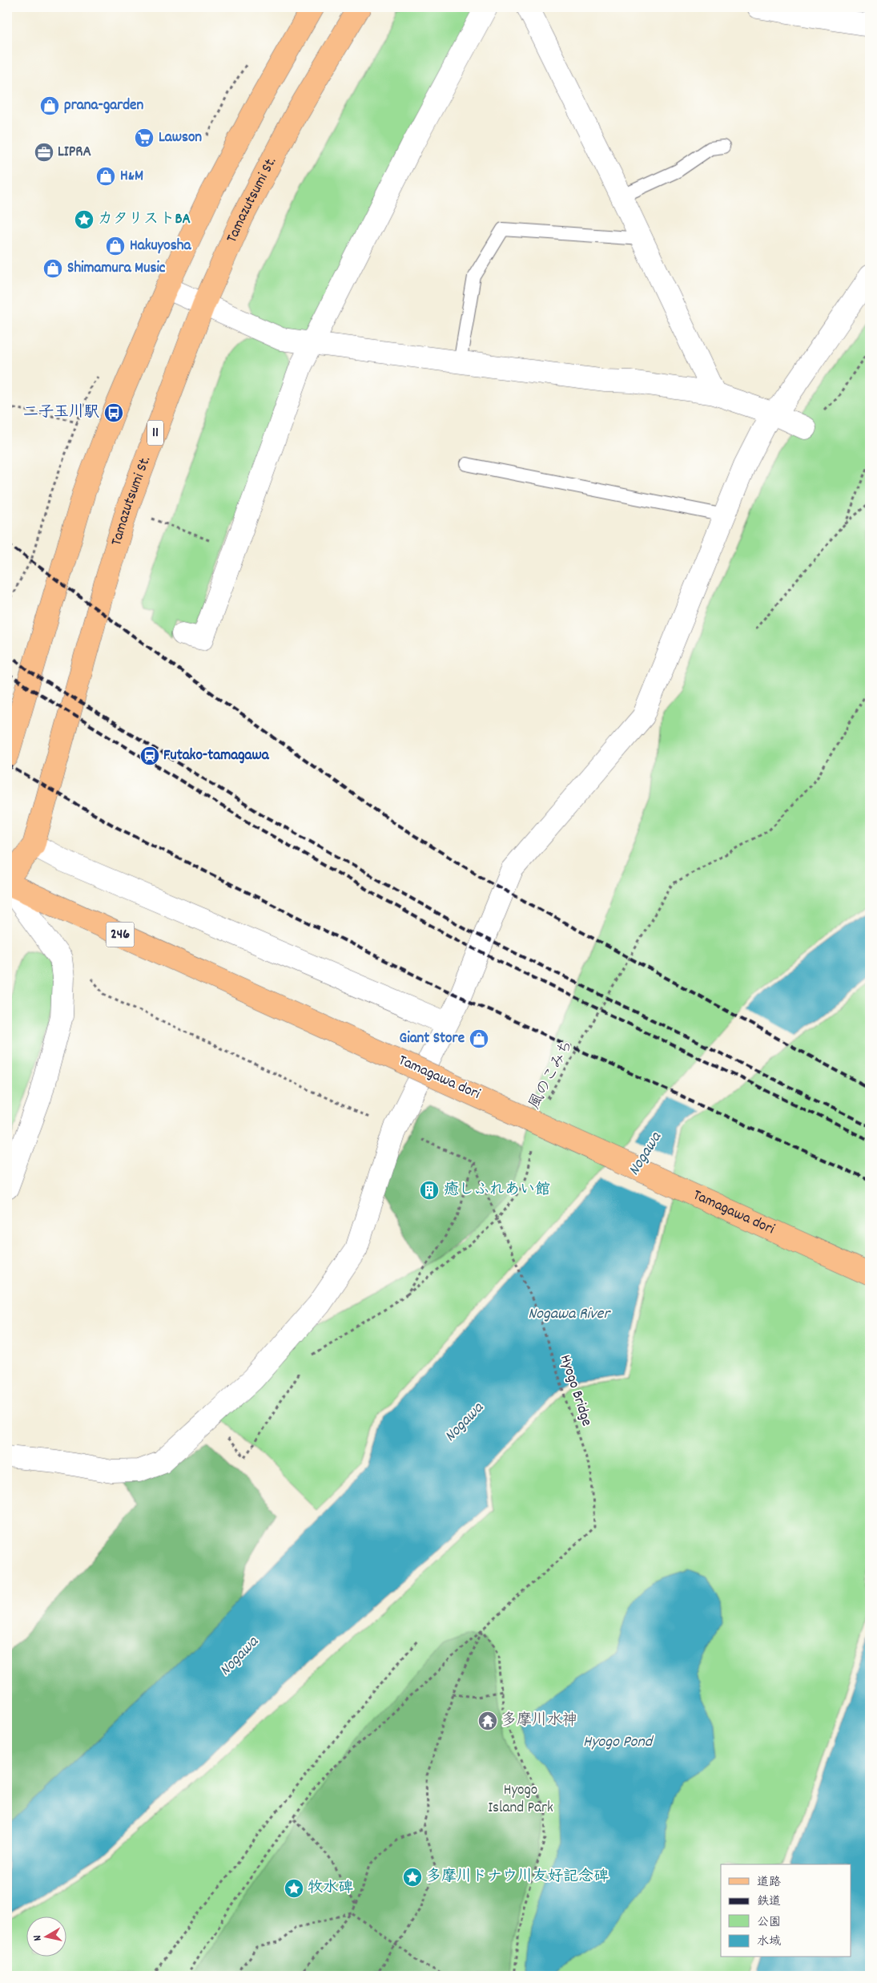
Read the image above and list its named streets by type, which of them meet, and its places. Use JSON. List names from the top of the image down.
{
  "streets": {
    "main road": [
      "Tamazutsumi St.",
      "11",
      "246",
      "Tamagawa dori"
    ],
    "path": ["風のこみち", "Hyogo Bridge"]
  },
  "water": ["Nogawa", "Nogawa River", "Hyogo Pond"],
  "parks": ["Hyogo Island Park"],
  "places": {
    "shop": [
      "prana-garden",
      "H&M",
      "Hakuyosha",
      "Shimamura Music",
      "Giant Store"
    ],
    "supermarket": ["Lawson"],
    "office": ["LIPRA"],
    "place": ["カタリストBA", "多摩川ドナウ川友好記念碑", "牧水碑"],
    "bus stop": ["二子玉川駅"],
    "station": ["Futako-tamagawa"],
    "building": ["癒しふれあい館"],
    "temple": ["多摩川水神"]
  },
  "legend": [
    "道路",
    "鉄道",
    "公園",
    "水域"
  ],
  "north": "left"
}
